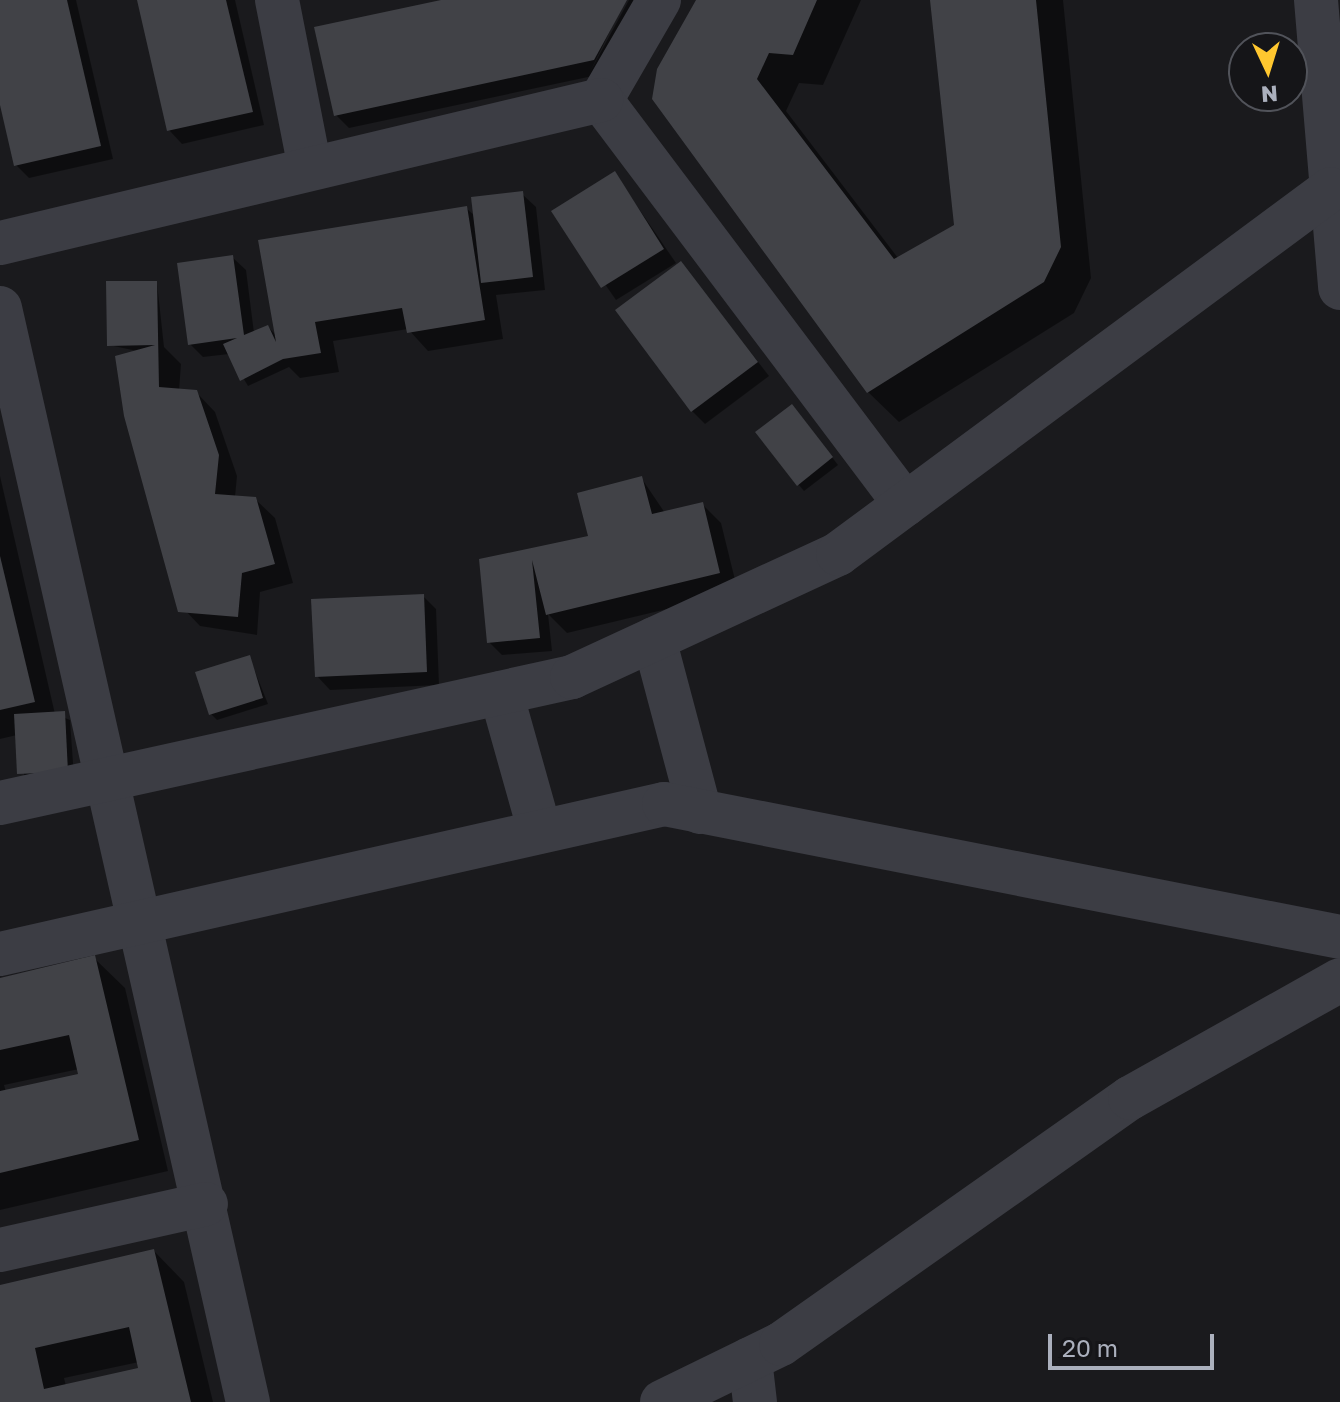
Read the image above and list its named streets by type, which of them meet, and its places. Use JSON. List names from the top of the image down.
{
  "scale_bar": "20 m",
  "north": "bottom"
}
